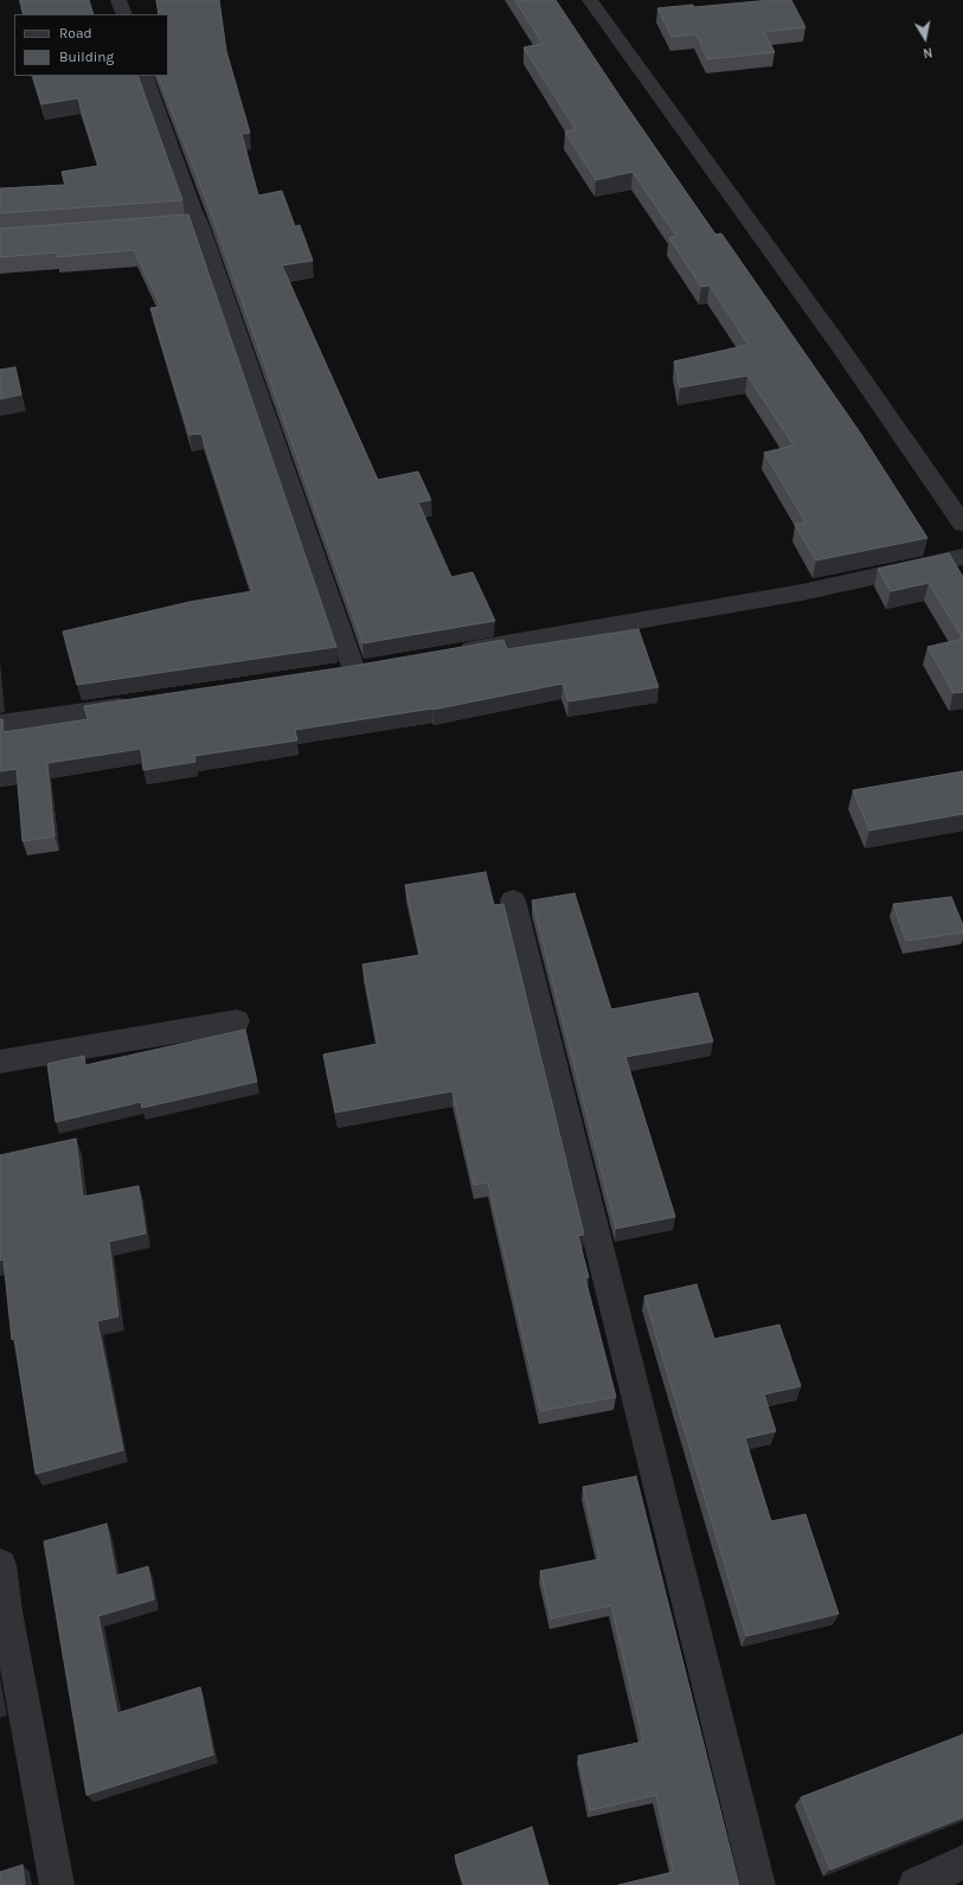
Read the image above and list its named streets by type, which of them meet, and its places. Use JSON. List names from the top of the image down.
{
  "legend": ["Road", "Building"],
  "north": "bottom"
}
